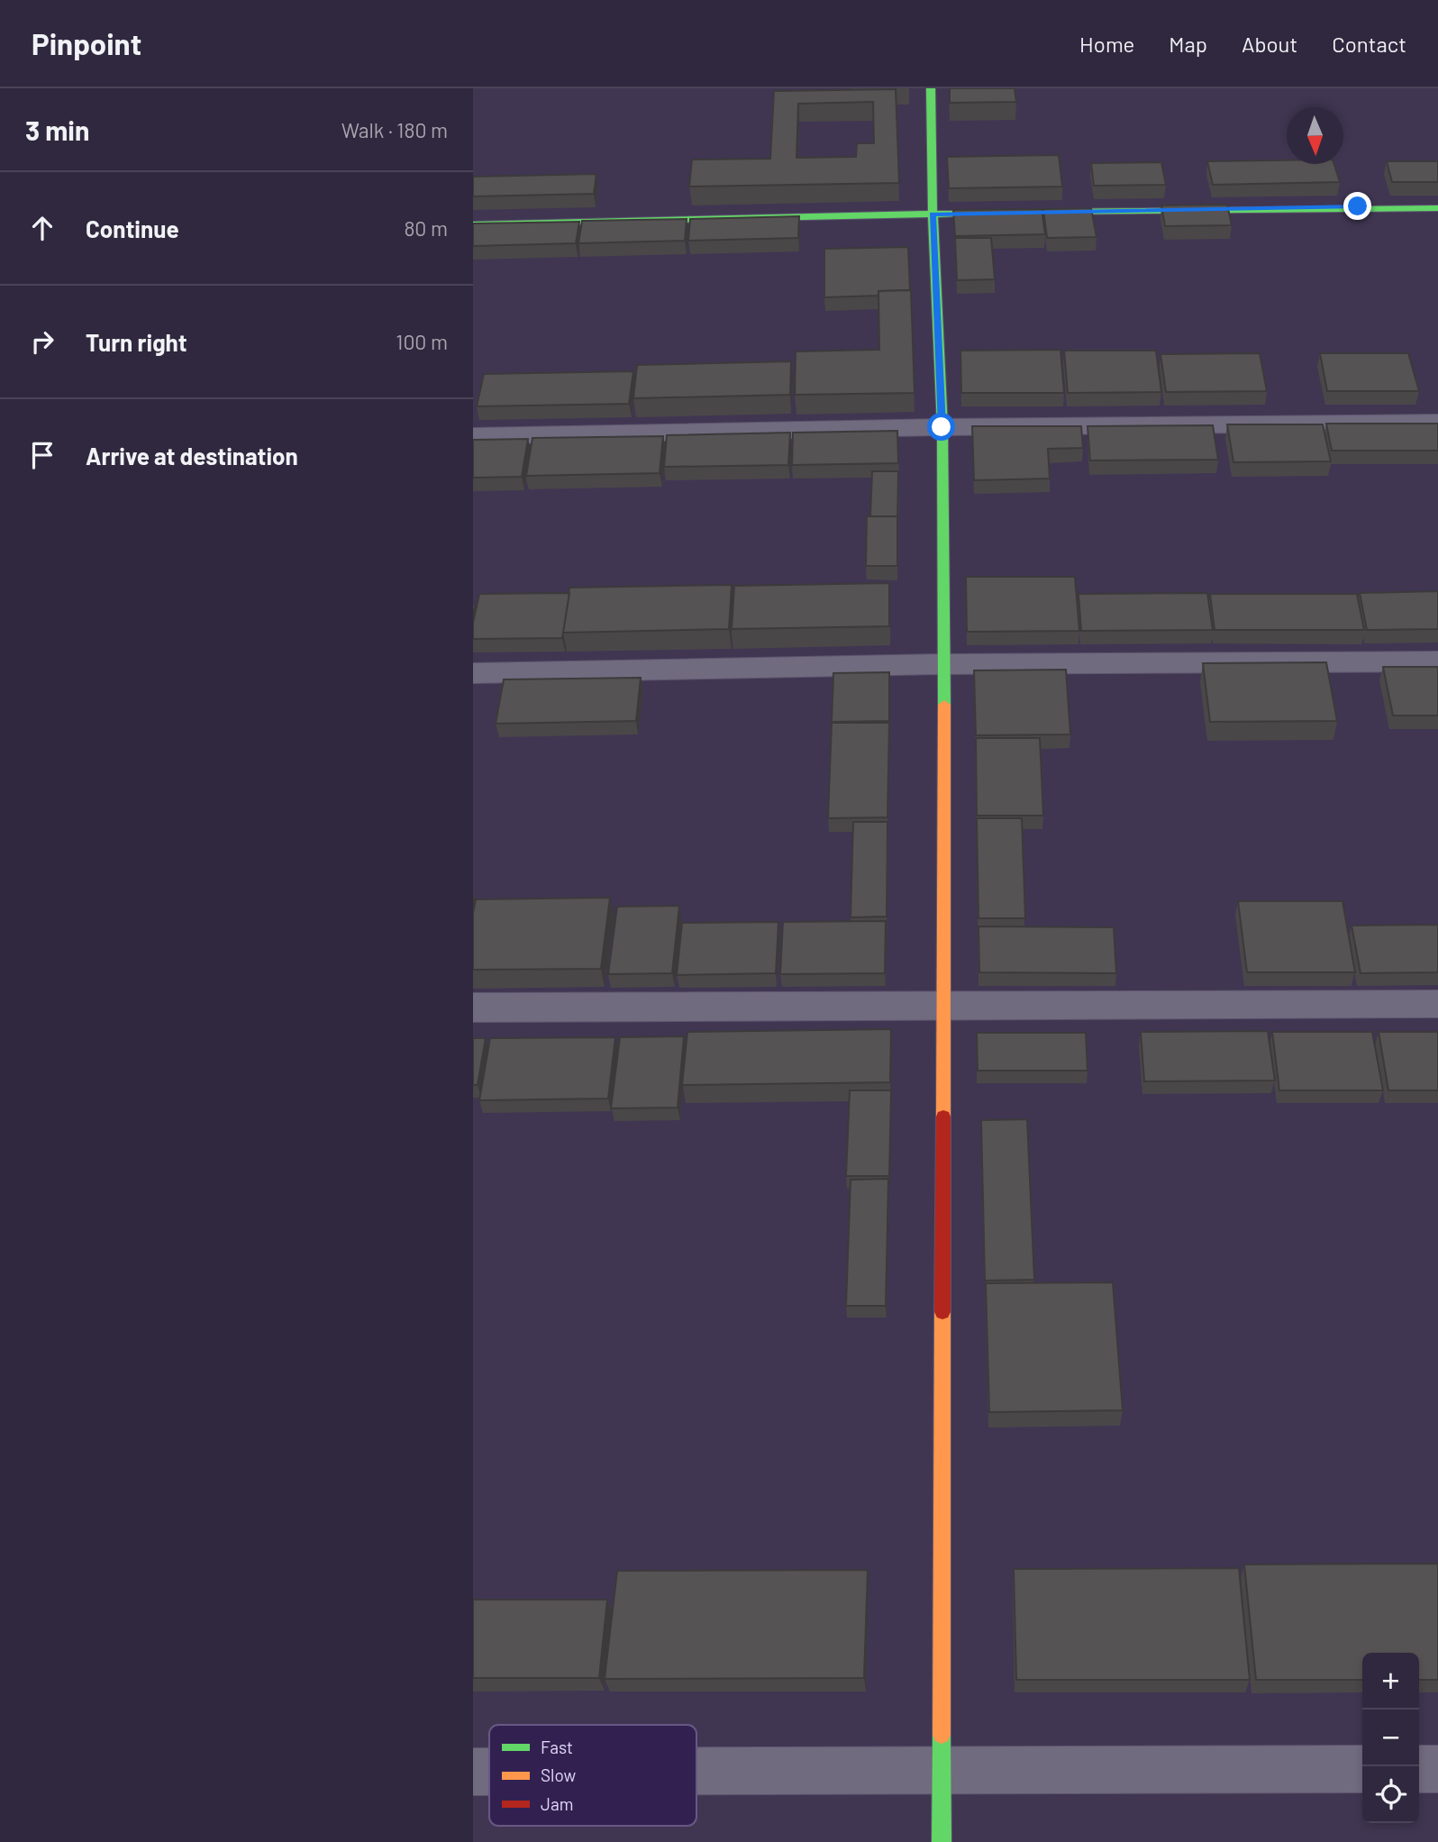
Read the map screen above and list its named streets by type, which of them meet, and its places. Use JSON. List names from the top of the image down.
{
  "legend": ["Fast", "Slow", "Jam"],
  "north": "bottom",
  "page": {
    "header": "Pinpoint",
    "nav": [
      "Home",
      "Map",
      "About",
      "Contact"
    ],
    "heading": ["3 min", "Walk · 180 m"],
    "list": [
      ["Continue", "80 m"],
      ["Turn right", "100 m"],
      "Arrive at destination"
    ],
    "map_buttons": ["+", "−"]
  }
}
